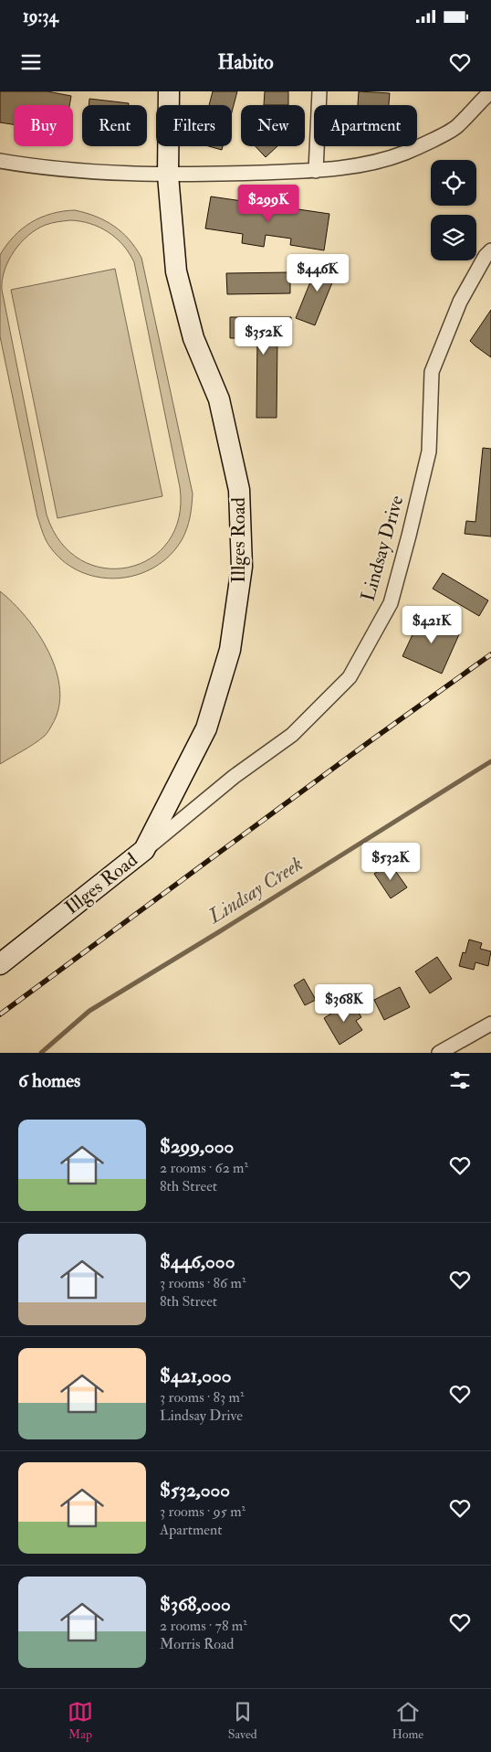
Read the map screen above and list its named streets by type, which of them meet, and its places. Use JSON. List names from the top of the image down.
{
  "streets": {
    "street": ["Illges Road", "Lindsay Drive"]
  },
  "crossings": [
    ["Illges Road", "Lindsay Drive"]
  ],
  "water": ["Lindsay Creek"],
  "page": {
    "status": "19:34",
    "header": "Habito",
    "chip": [
      "Buy",
      "Rent",
      "Filters",
      "New",
      "Apartment"
    ],
    "price": [
      "$299K",
      "$446K",
      "$352K",
      "$421K",
      "$532K",
      "$368K"
    ],
    "heading": "6 homes",
    "list": [
      {
        "name": "$299,000",
        "note": "2 rooms · 62 m² · 8th Street"
      },
      {
        "name": "$446,000",
        "note": "3 rooms · 86 m² · 8th Street"
      },
      {
        "name": "$421,000",
        "note": "3 rooms · 83 m² · Lindsay Drive"
      },
      {
        "name": "$532,000",
        "note": "3 rooms · 95 m² · Apartment"
      },
      {
        "name": "$368,000",
        "note": "2 rooms · 78 m² · Morris Road"
      }
    ],
    "tabs": ["Map", "Saved", "Home"]
  }
}
